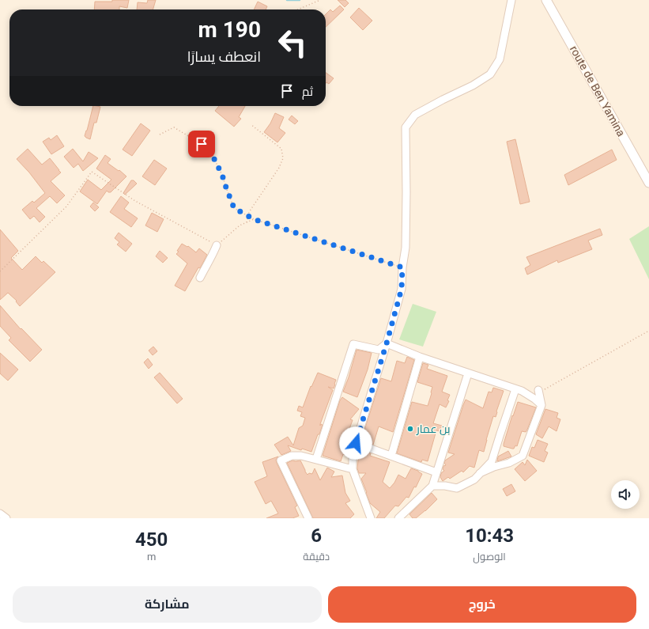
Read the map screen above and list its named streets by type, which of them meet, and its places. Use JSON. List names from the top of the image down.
{
  "streets": {
    "street": ["route de Ben Yamina"]
  },
  "places": ["بن عمار"],
  "page": {
    "turn": ["190 m", "انعطف يسارًا"],
    "then": "ثم",
    "eta": [
      "10:43",
      "الوصول",
      "6",
      "دقيقة",
      "450",
      "m"
    ],
    "buttons": ["خروج", "مشاركة"]
  }
}
